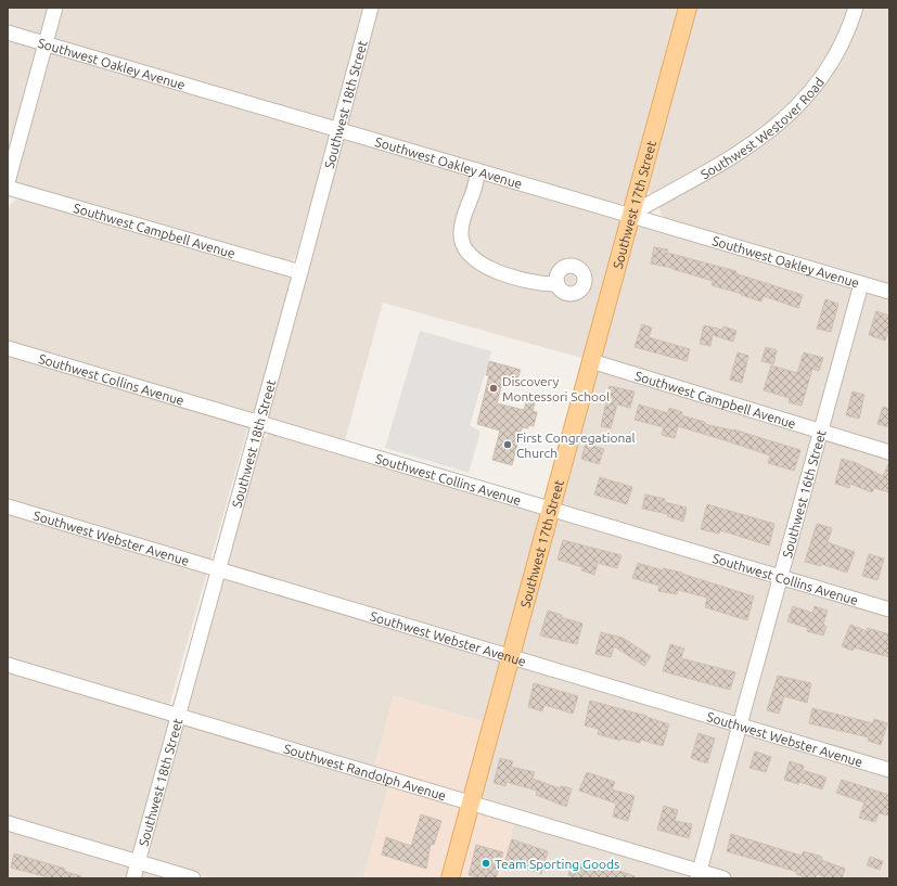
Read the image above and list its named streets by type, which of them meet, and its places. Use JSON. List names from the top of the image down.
{
  "streets": {
    "main road": ["Southwest 17th Street"],
    "street": [
      "Southwest Oakley Avenue",
      "Southwest 18th Street",
      "Southwest Westover Road",
      "Southwest Campbell Avenue",
      "Southwest Collins Avenue",
      "Southwest 16th Street",
      "Southwest Webster Avenue",
      "Southwest Randolph Avenue"
    ]
  },
  "crossings": [
    ["Southwest Oakley Avenue", "Southwest 18th Street"],
    ["Southwest Oakley Avenue", "Southwest Westover Road"],
    ["Southwest Oakley Avenue", "Southwest 17th Street"],
    ["Southwest Oakley Avenue", "Southwest 16th Street"],
    ["Southwest 18th Street", "Southwest Campbell Avenue"],
    ["Southwest 18th Street", "Southwest Collins Avenue"],
    ["Southwest 18th Street", "Southwest Webster Avenue"],
    ["Southwest 18th Street", "Southwest Randolph Avenue"],
    ["Southwest Westover Road", "Southwest 17th Street"],
    ["Southwest 17th Street", "Southwest Campbell Avenue"],
    ["Southwest 17th Street", "Southwest Collins Avenue"],
    ["Southwest 17th Street", "Southwest Webster Avenue"],
    ["Southwest 17th Street", "Southwest Randolph Avenue"],
    ["Southwest Campbell Avenue", "Southwest 16th Street"],
    ["Southwest Collins Avenue", "Southwest 16th Street"],
    ["Southwest 16th Street", "Southwest Webster Avenue"],
    ["Southwest 16th Street", "Southwest Randolph Avenue"]
  ],
  "places": ["Discovery Montessori School", "First Congregational Church", "Team Sporting Goods"]
}
